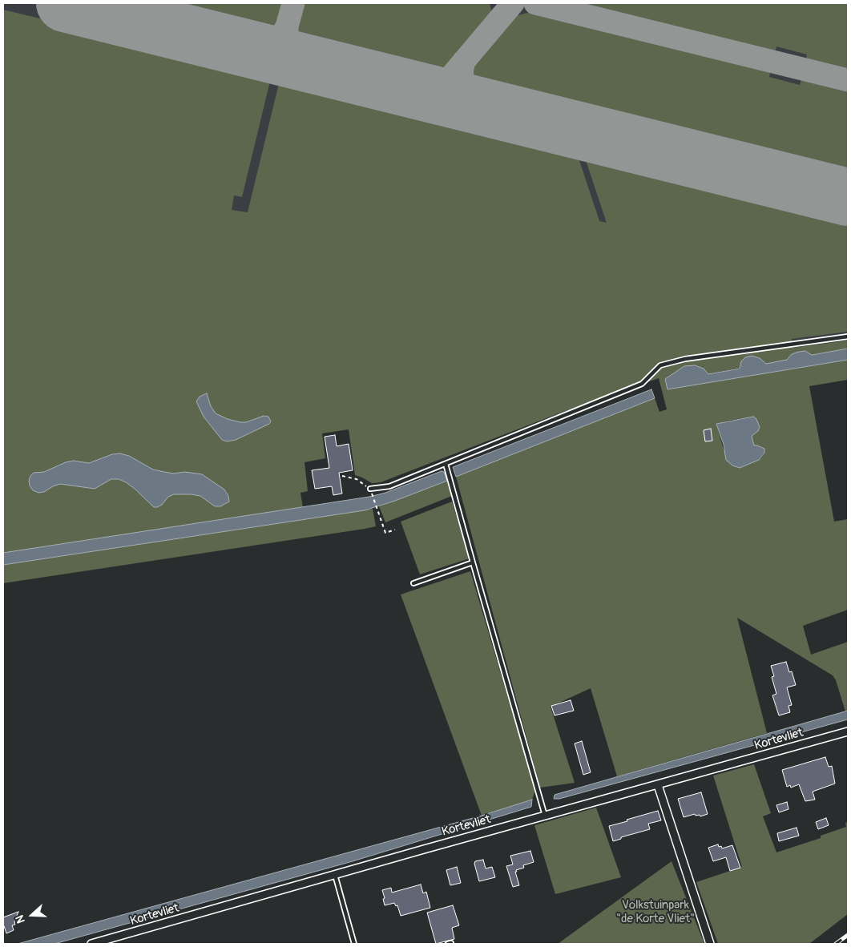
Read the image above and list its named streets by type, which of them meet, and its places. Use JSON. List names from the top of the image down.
{
  "streets": {
    "street": ["Kortevliet"]
  },
  "parks": ["Volkstuinpark \"de Korte Vliet\""],
  "north": "left"
}
